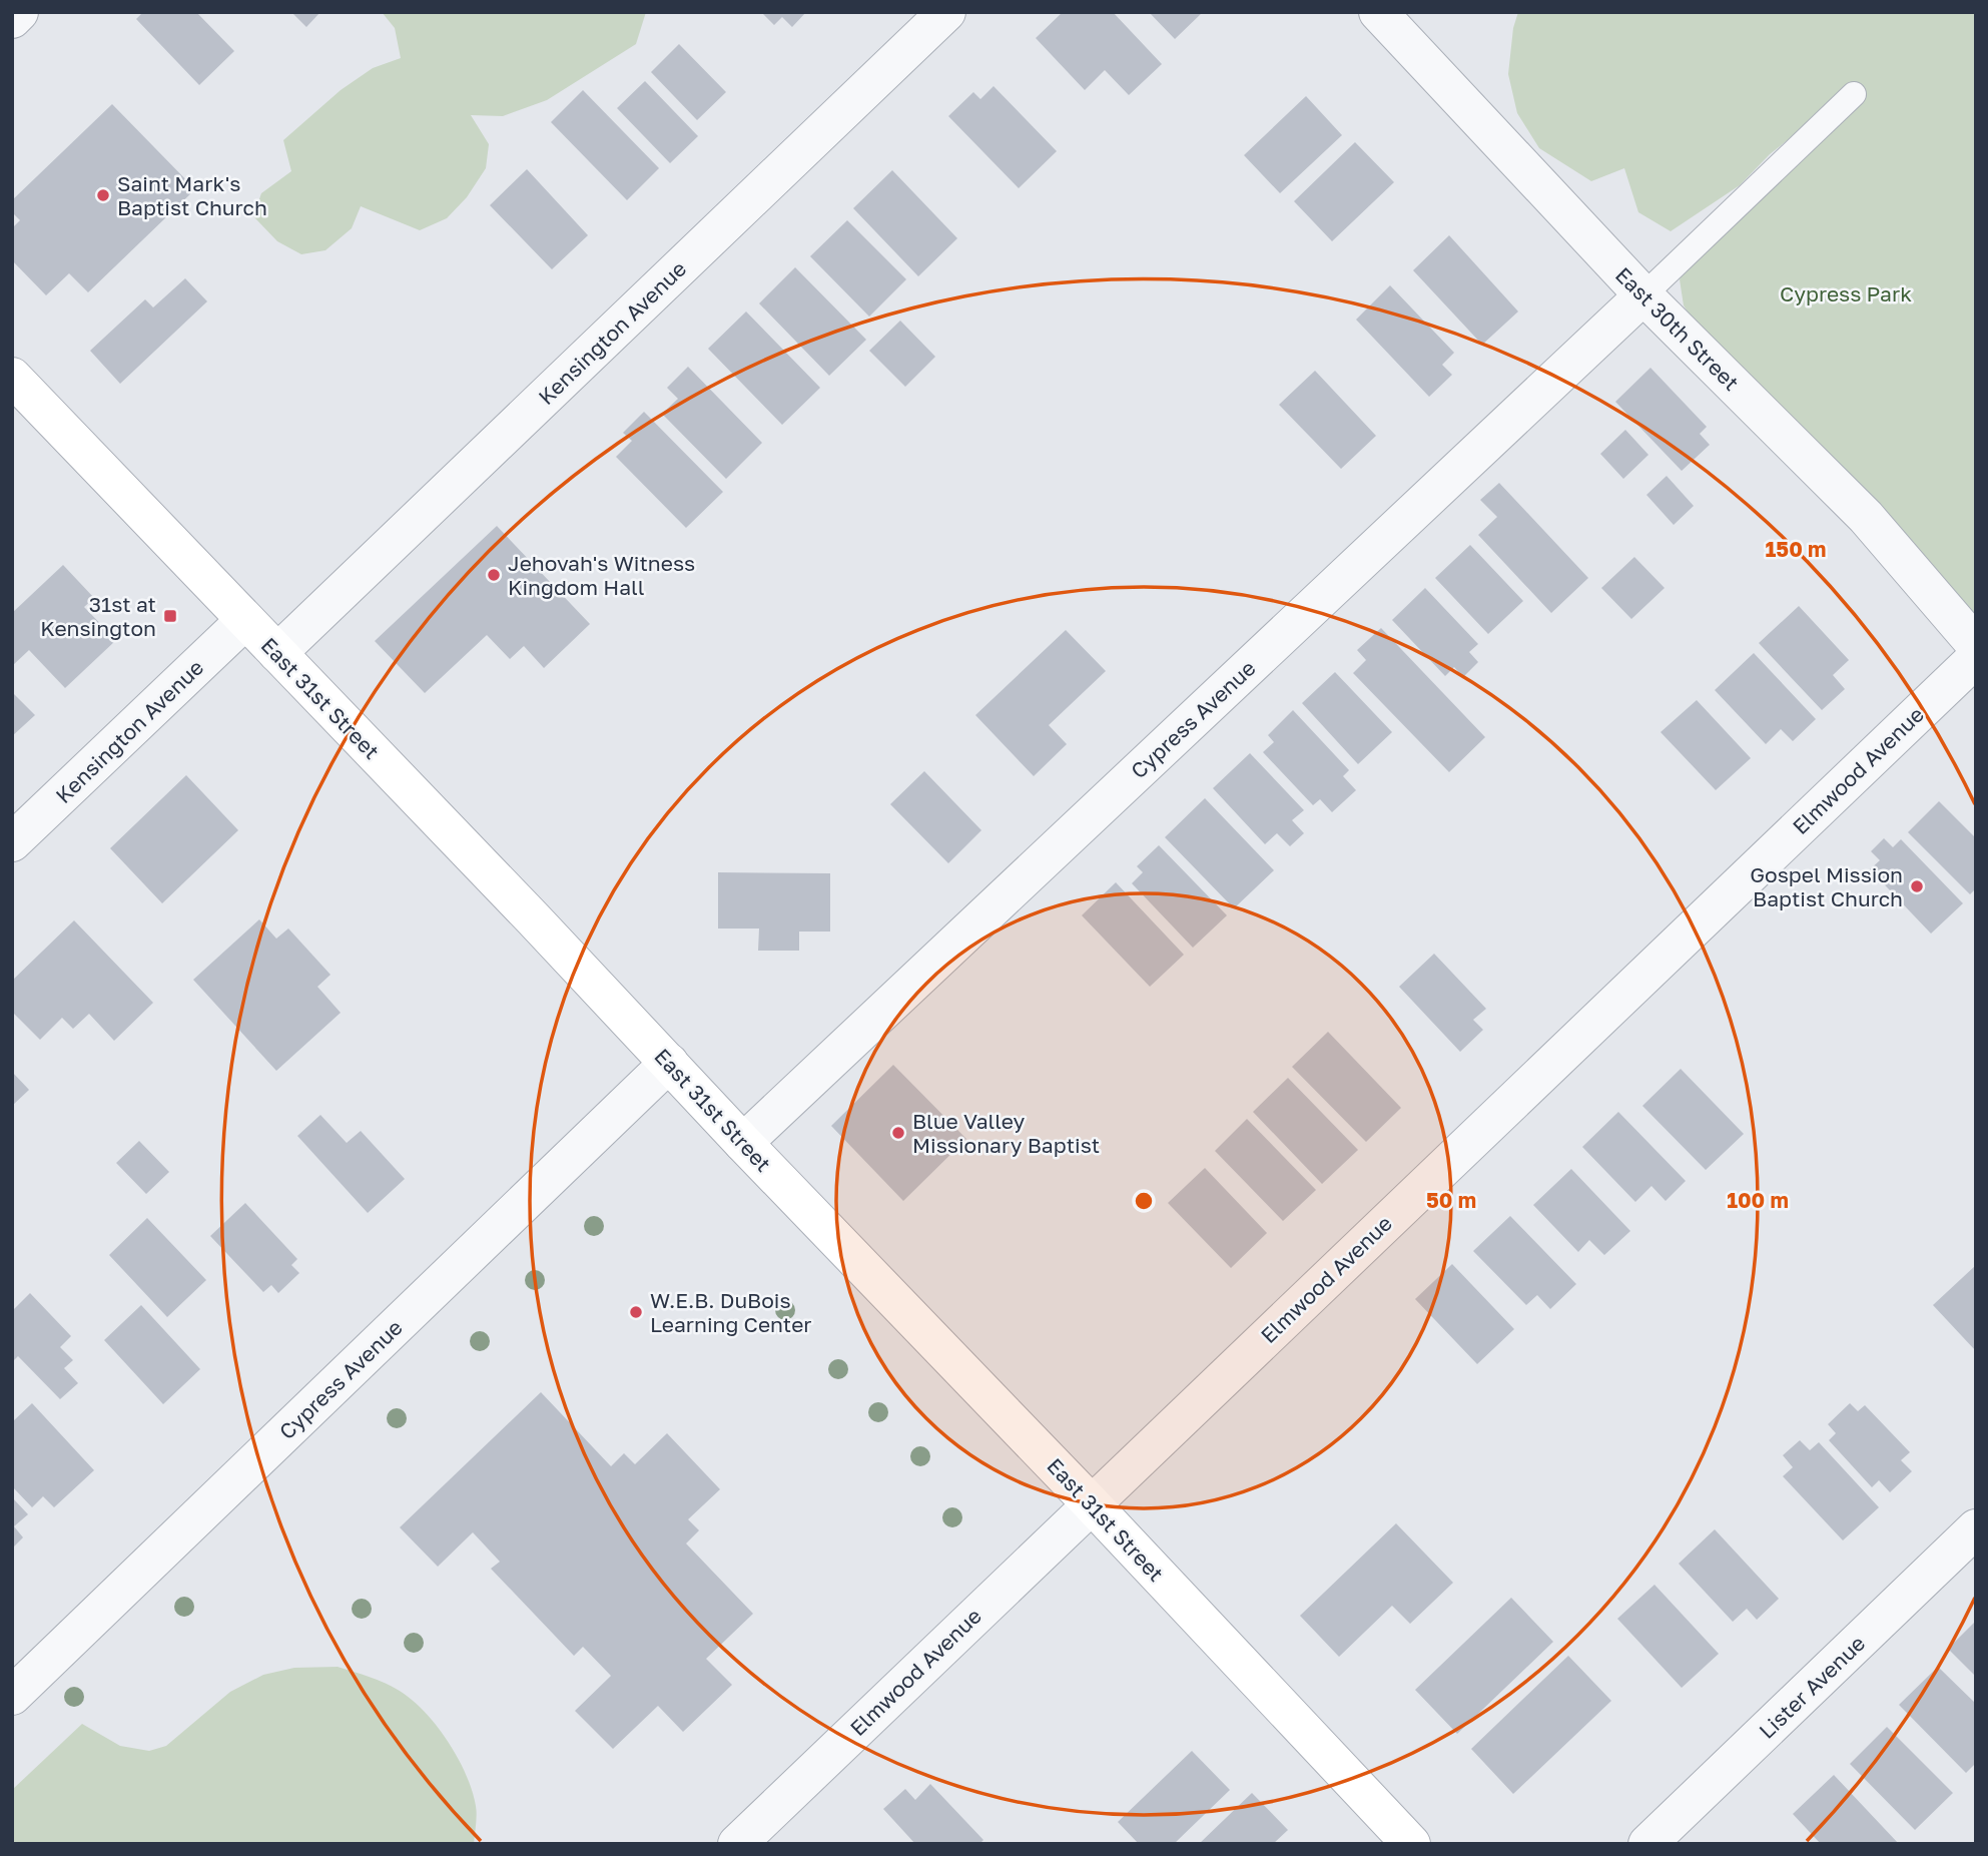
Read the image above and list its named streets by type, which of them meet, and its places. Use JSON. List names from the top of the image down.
{
  "streets": {
    "main road": ["East 31st Street"],
    "street": [
      "East 30th Street",
      "Kensington Avenue",
      "Cypress Avenue",
      "Elmwood Avenue",
      "Lister Avenue"
    ]
  },
  "crossings": [
    ["East 30th Street", "Cypress Avenue"],
    ["Kensington Avenue", "East 31st Street"],
    ["East 31st Street", "Cypress Avenue"],
    ["East 31st Street", "Elmwood Avenue"]
  ],
  "parks": ["Cypress Park"],
  "places": {
    "other": [
      "Saint Mark's Baptist Church",
      "Jehovah's Witness Kingdom Hall",
      "Gospel Mission Baptist Church",
      "Blue Valley Missionary Baptist",
      "W.E.B. DuBois Learning Center"
    ],
    "transit": ["31st at Kensington"]
  },
  "rings": ["150 m", "50 m", "100 m"]
}
